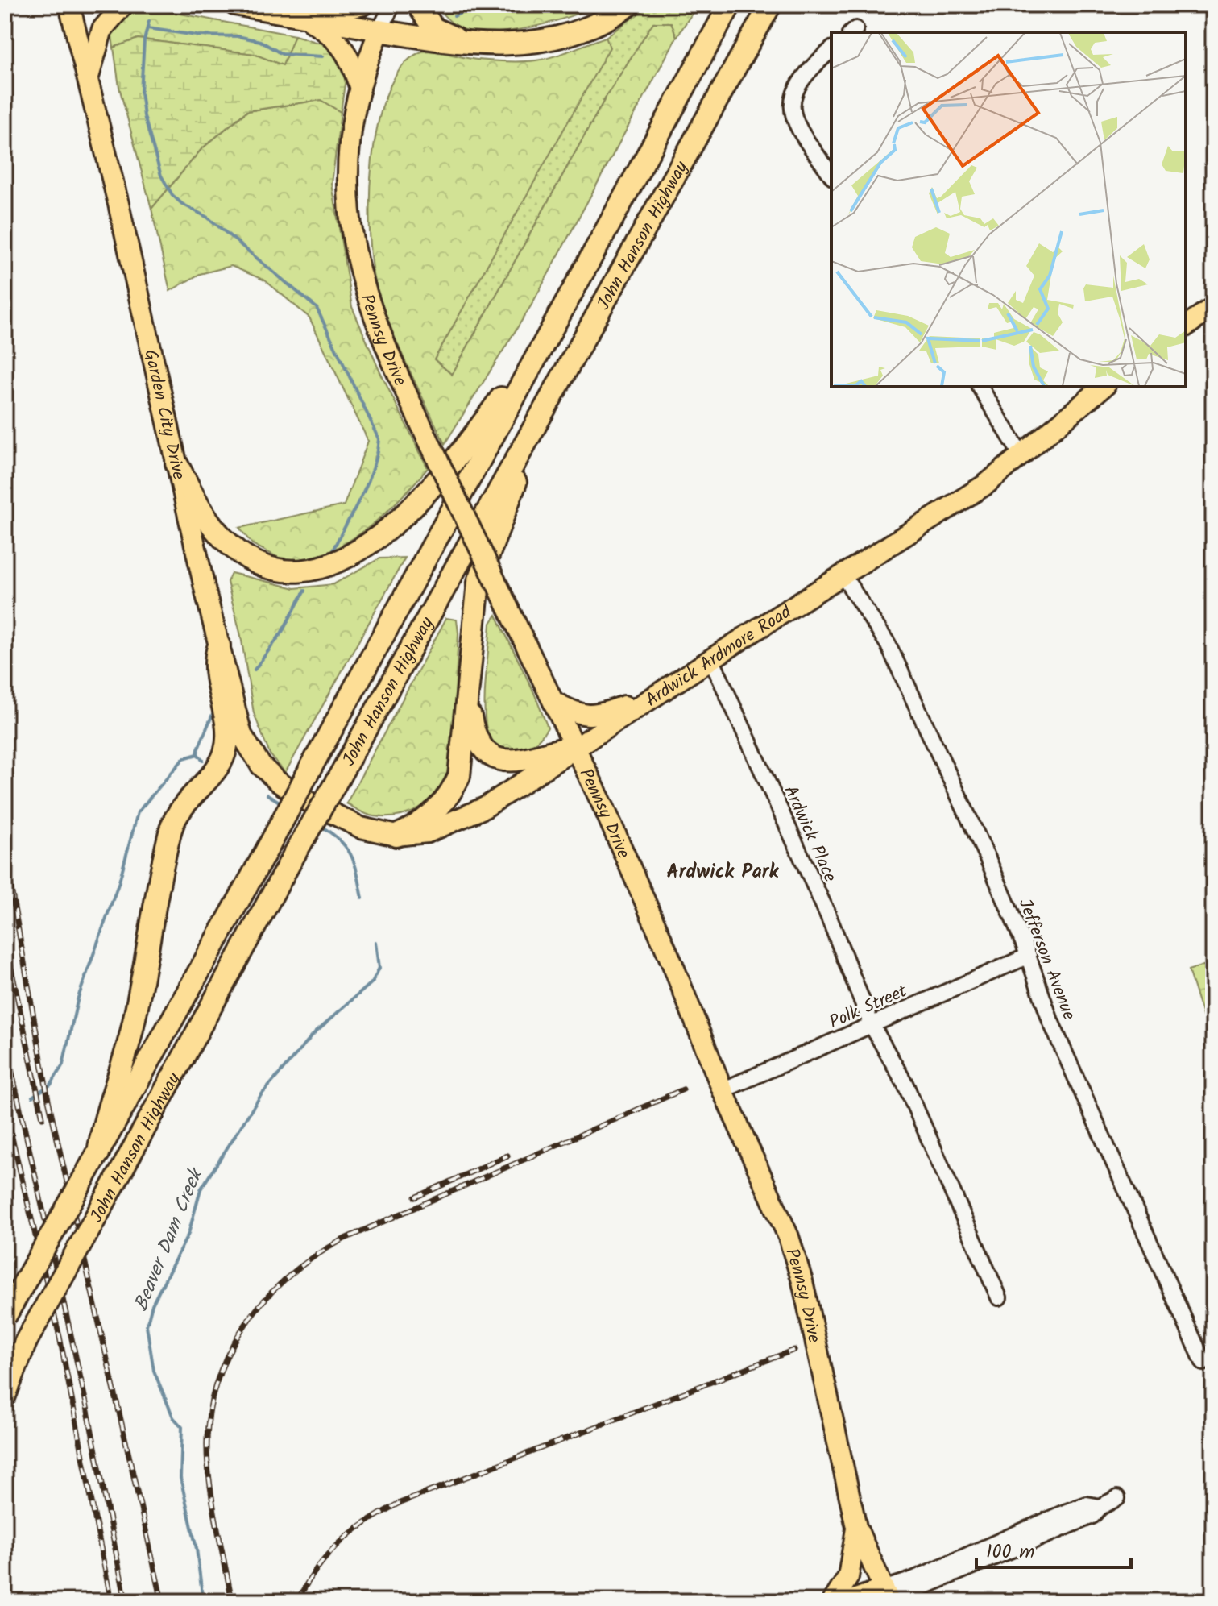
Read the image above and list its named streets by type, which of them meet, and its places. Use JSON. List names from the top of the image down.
{
  "streets": {
    "highway": ["John Hanson Highway"],
    "main road": ["Pennsy Drive", "Garden City Drive", "Ardwick Ardmore Road"],
    "street": ["Ardwick Place", "Jefferson Avenue", "Polk Street"]
  },
  "crossings": [
    ["Pennsy Drive", "Ardwick Ardmore Road"],
    ["Pennsy Drive", "Polk Street"],
    ["Garden City Drive", "Ardwick Ardmore Road"],
    ["Ardwick Ardmore Road", "Ardwick Place"],
    ["Ardwick Ardmore Road", "Jefferson Avenue"],
    ["Ardwick Place", "Polk Street"],
    ["Jefferson Avenue", "Polk Street"]
  ],
  "districts": ["Ardwick Park"],
  "water": ["Beaver Dam Creek"],
  "scale_bar": "100 m"
}
